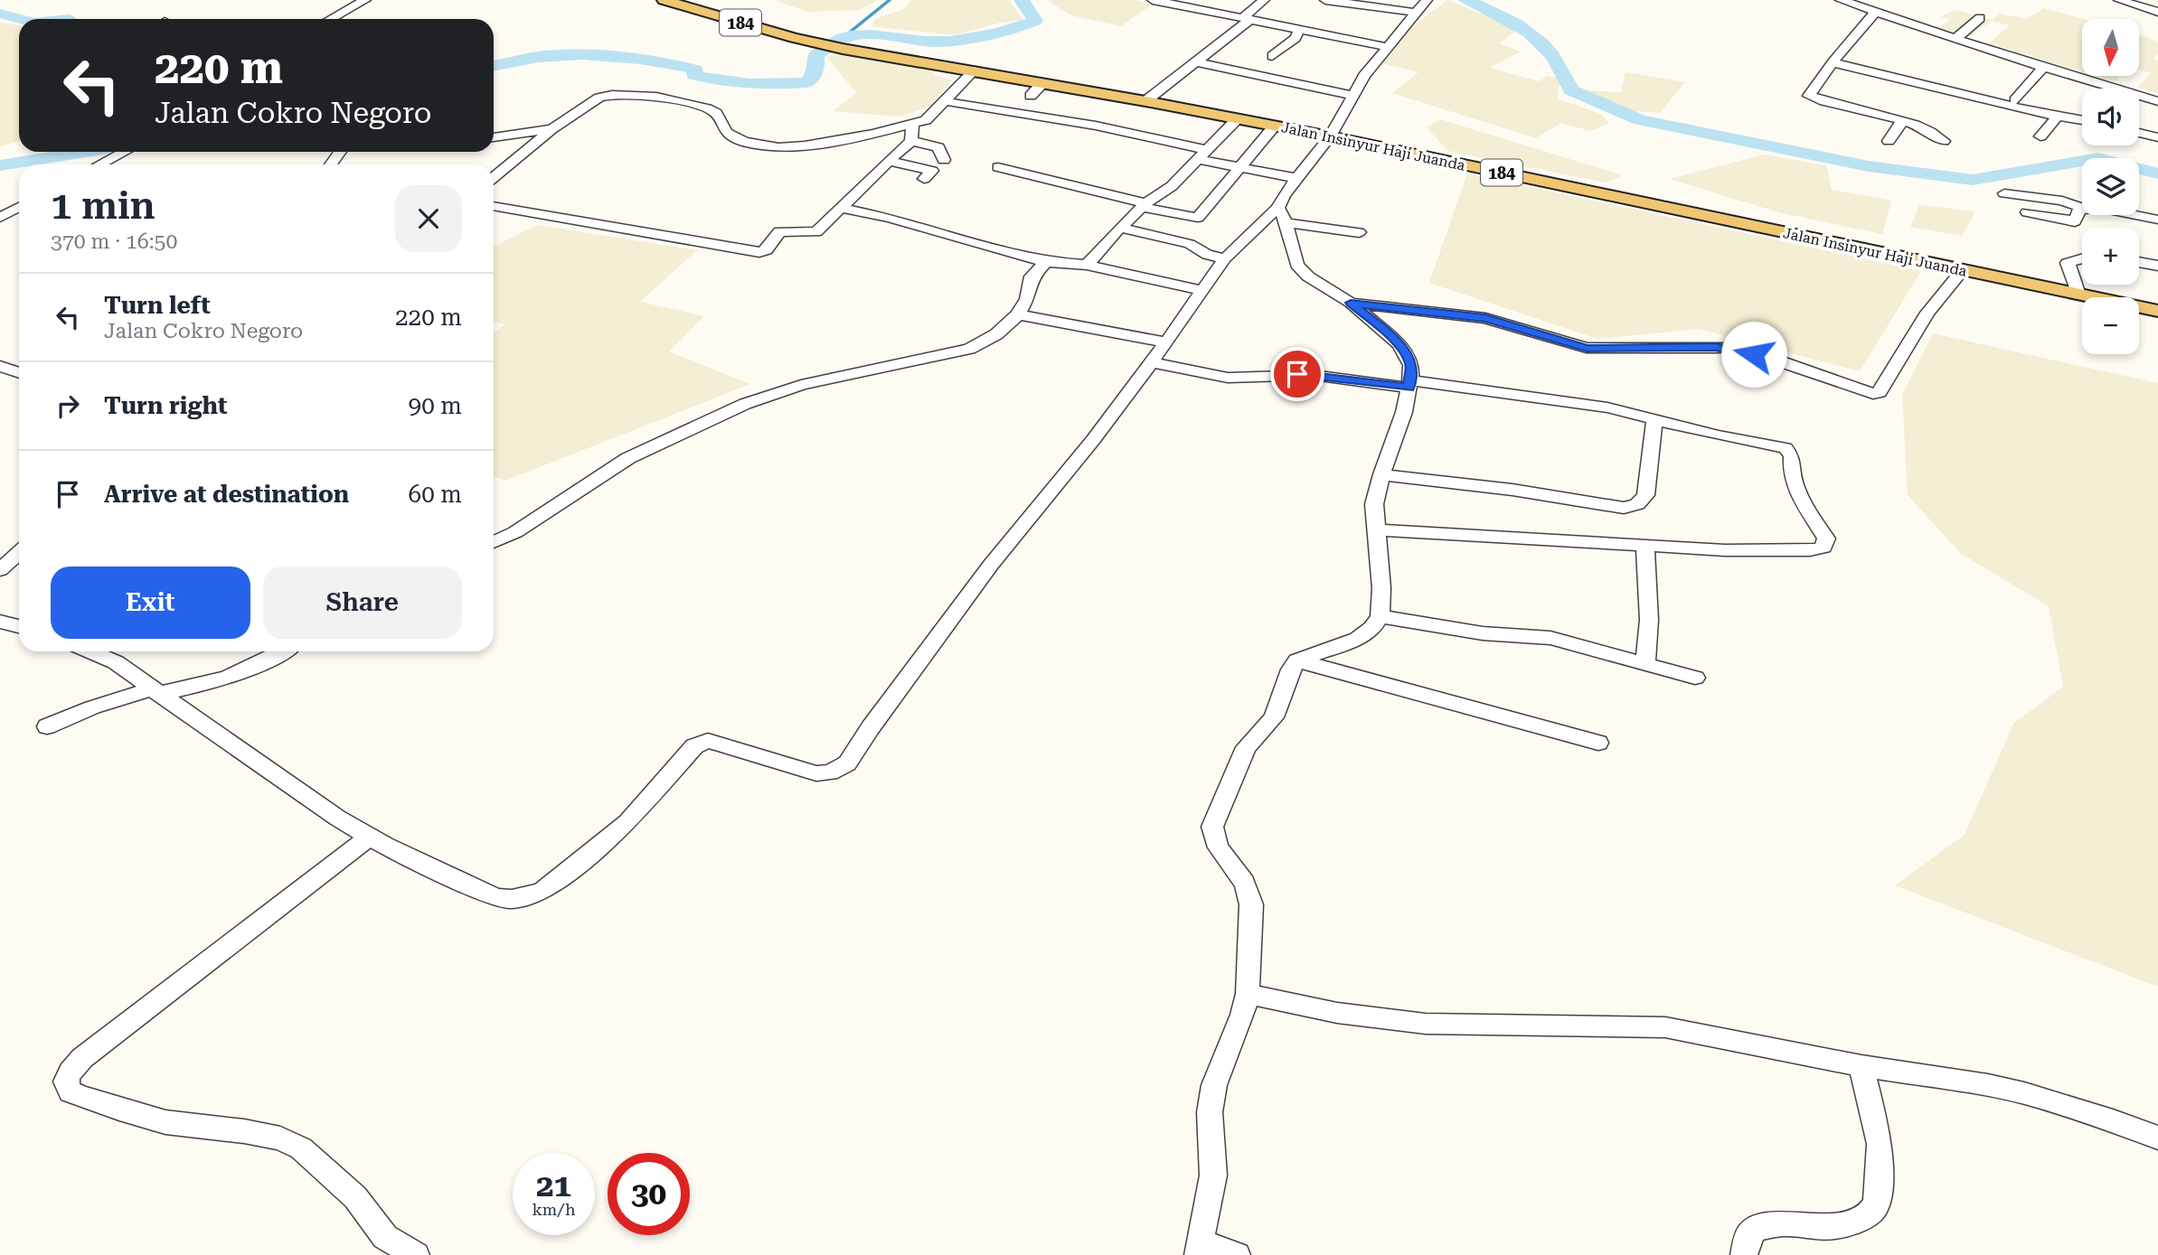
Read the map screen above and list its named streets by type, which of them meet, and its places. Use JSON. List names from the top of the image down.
{
  "streets": {
    "main road": ["184", "Jalan Insinyur Haji Juanda"]
  },
  "north": "bottom",
  "page": {
    "map_buttons": ["+", "−"],
    "turn": ["220 m", "Jalan Cokro Negoro"],
    "heading": ["1 min", "370 m · 16:50"],
    "list": [
      {
        "name": "Turn left",
        "note": "Jalan Cokro Negoro",
        "value": "220 m"
      },
      {
        "name": "Turn right",
        "value": "90 m"
      },
      {
        "name": "Arrive at destination",
        "value": "60 m"
      }
    ],
    "buttons": ["Exit", "Share"],
    "speed": "21 km/h",
    "limit": "30"
  }
}
